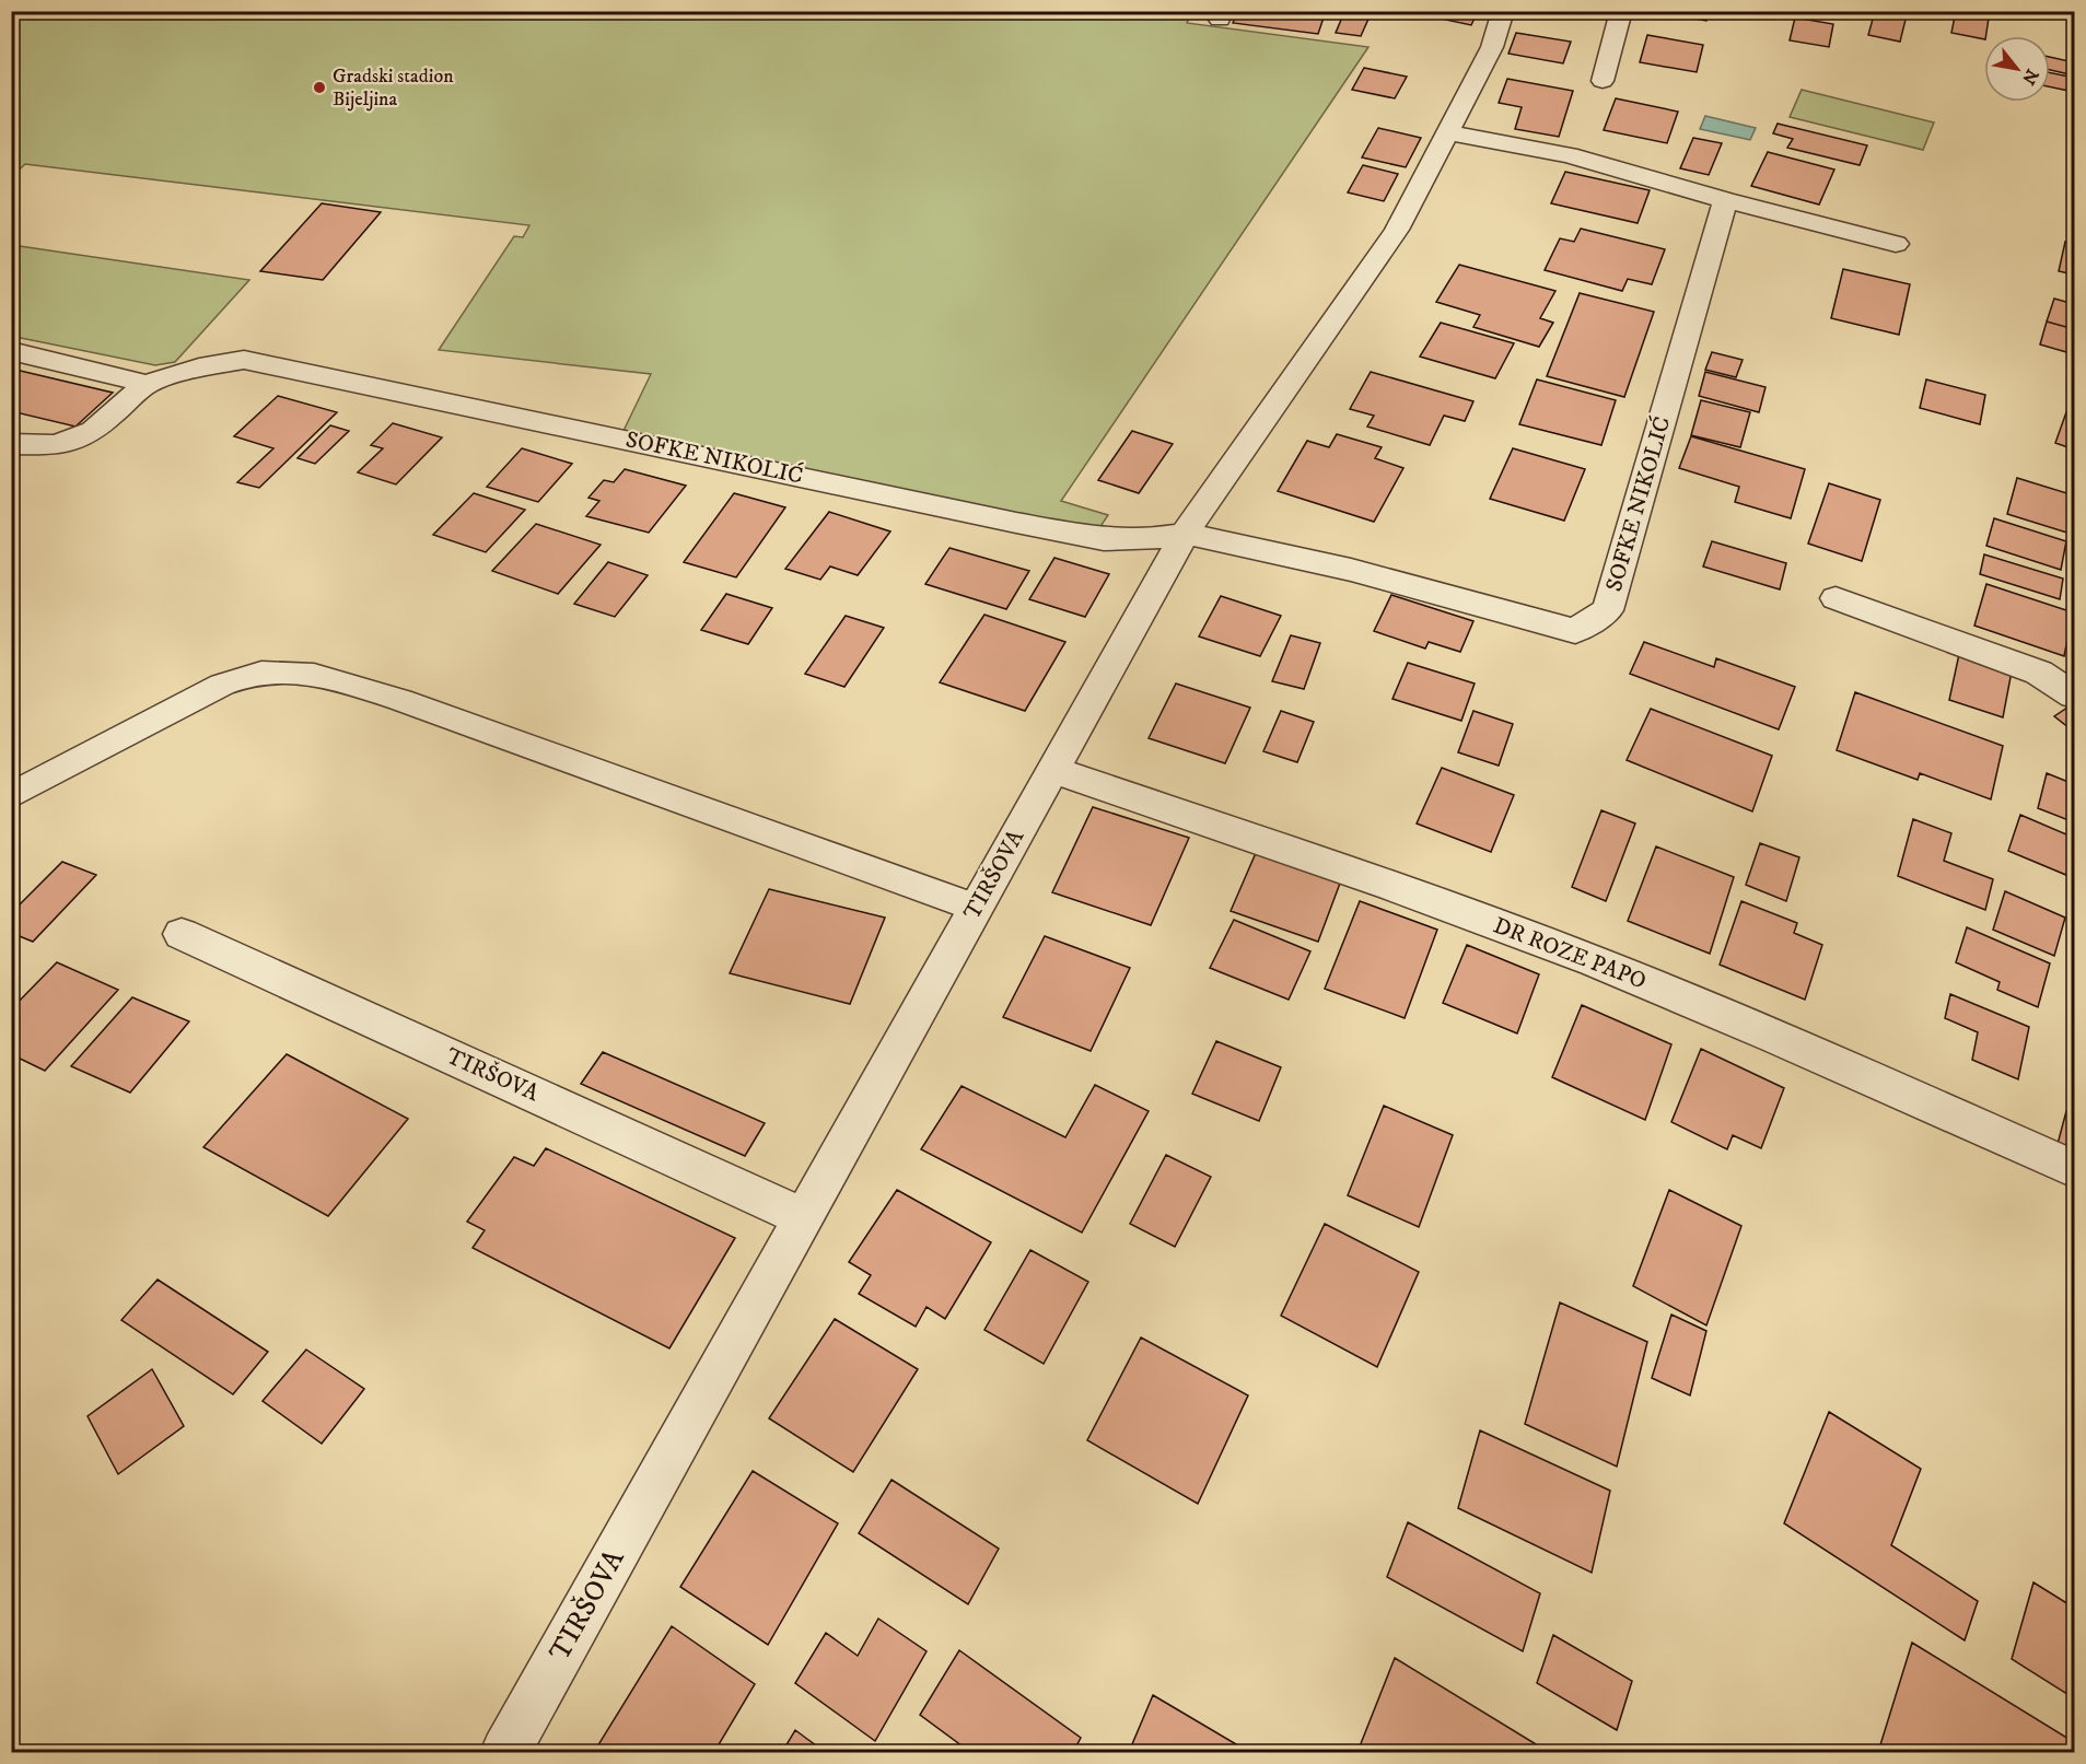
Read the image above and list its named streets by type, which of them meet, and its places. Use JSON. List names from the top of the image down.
{
  "streets": {
    "street": ["SOFKE NIKOLIĆ", "TIRŠOVA", "DR ROZE PAPO"]
  },
  "crossings": [
    ["SOFKE NIKOLIĆ", "TIRŠOVA"],
    ["TIRŠOVA", "DR ROZE PAPO"]
  ],
  "places": ["Gradski stadion Bijeljina"],
  "north": "bottom right"
}
